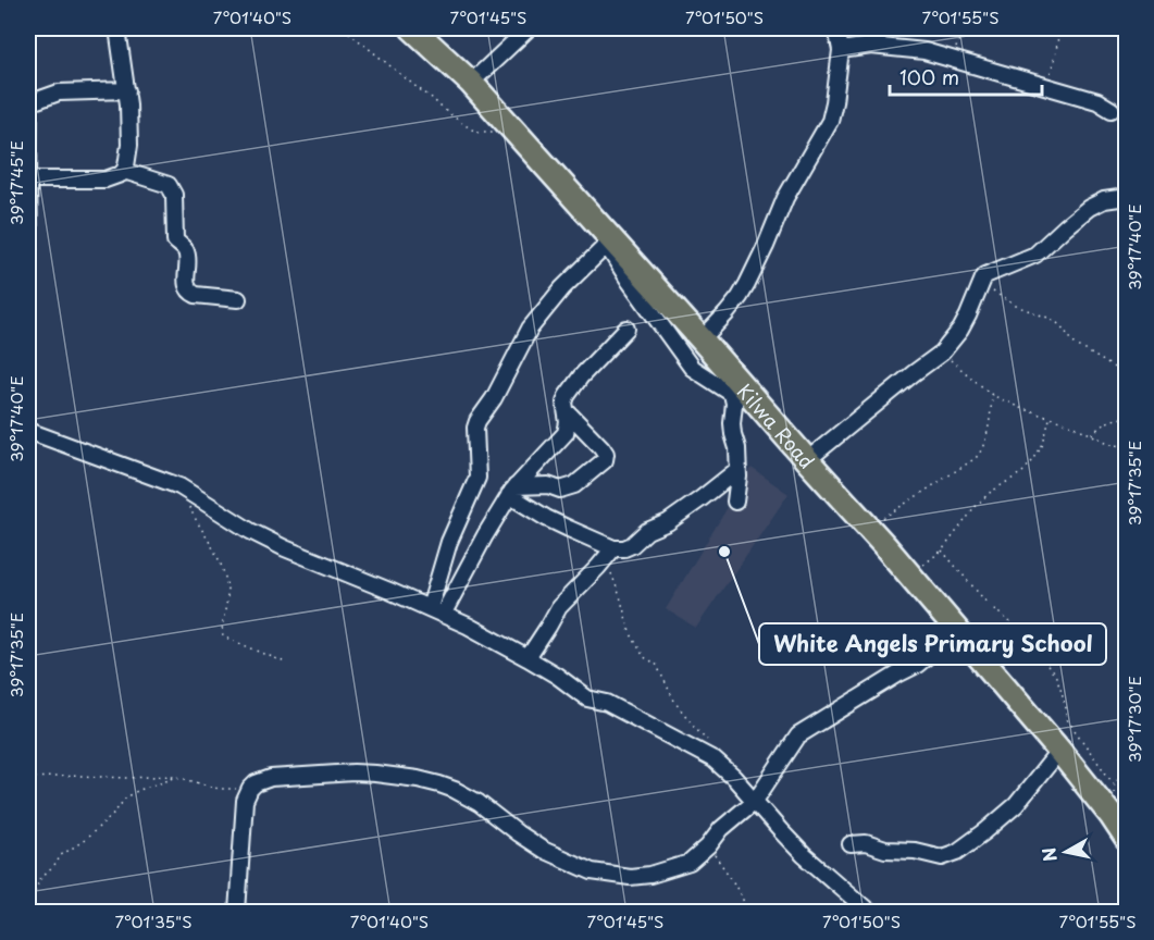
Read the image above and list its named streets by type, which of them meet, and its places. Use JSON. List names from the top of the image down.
{
  "streets": {
    "highway": ["Kilwa Road"]
  },
  "places": ["White Angels Primary School"],
  "scale_bar": "100 m",
  "north": "left",
  "coordinates": [
    "7°01'40\"S",
    "7°01'45\"S",
    "7°01'50\"S",
    "7°01'55\"S",
    "39°17'45\"E",
    "39°17'40\"E",
    "39°17'35\"E",
    "39°17'30\"E",
    "7°01'35\"S"
  ]
}
